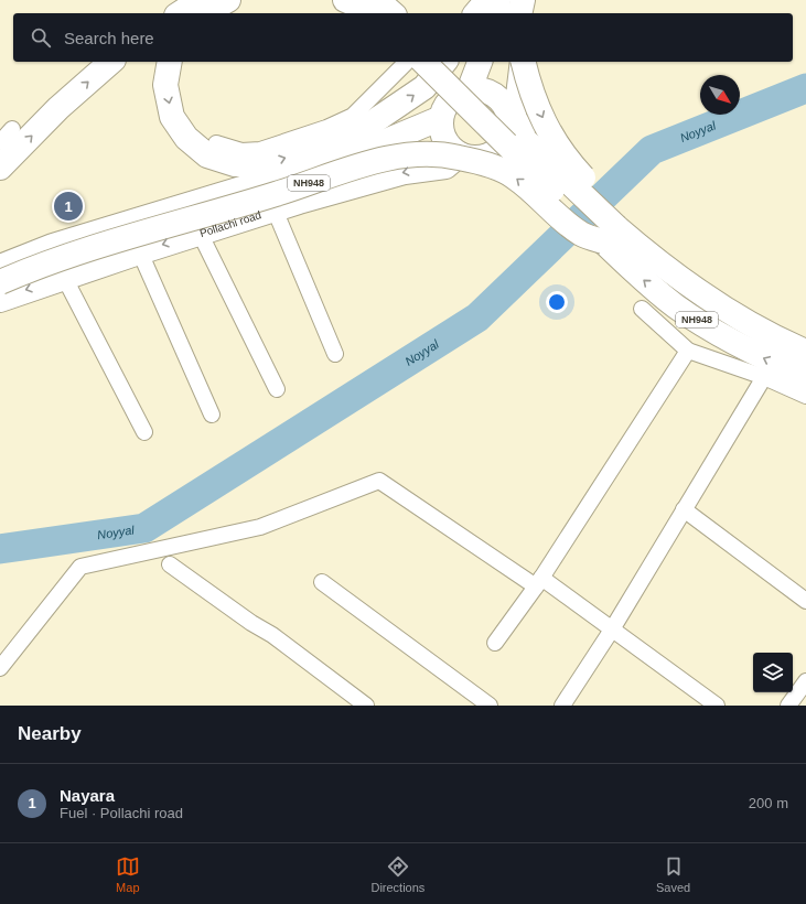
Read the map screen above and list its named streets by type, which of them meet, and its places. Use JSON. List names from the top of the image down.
{
  "streets": {
    "main road": ["NH948", "Pollachi road"]
  },
  "water": ["Noyyal"],
  "north": "bottom right",
  "page": {
    "search": "Search here",
    "pins": "1",
    "heading": "Nearby",
    "list": [
      {
        "mark": "1",
        "name": "Nayara",
        "note": "Fuel · Pollachi road",
        "value": "200 m"
      }
    ],
    "nav": ["Map", "Directions", "Saved"]
  }
}
